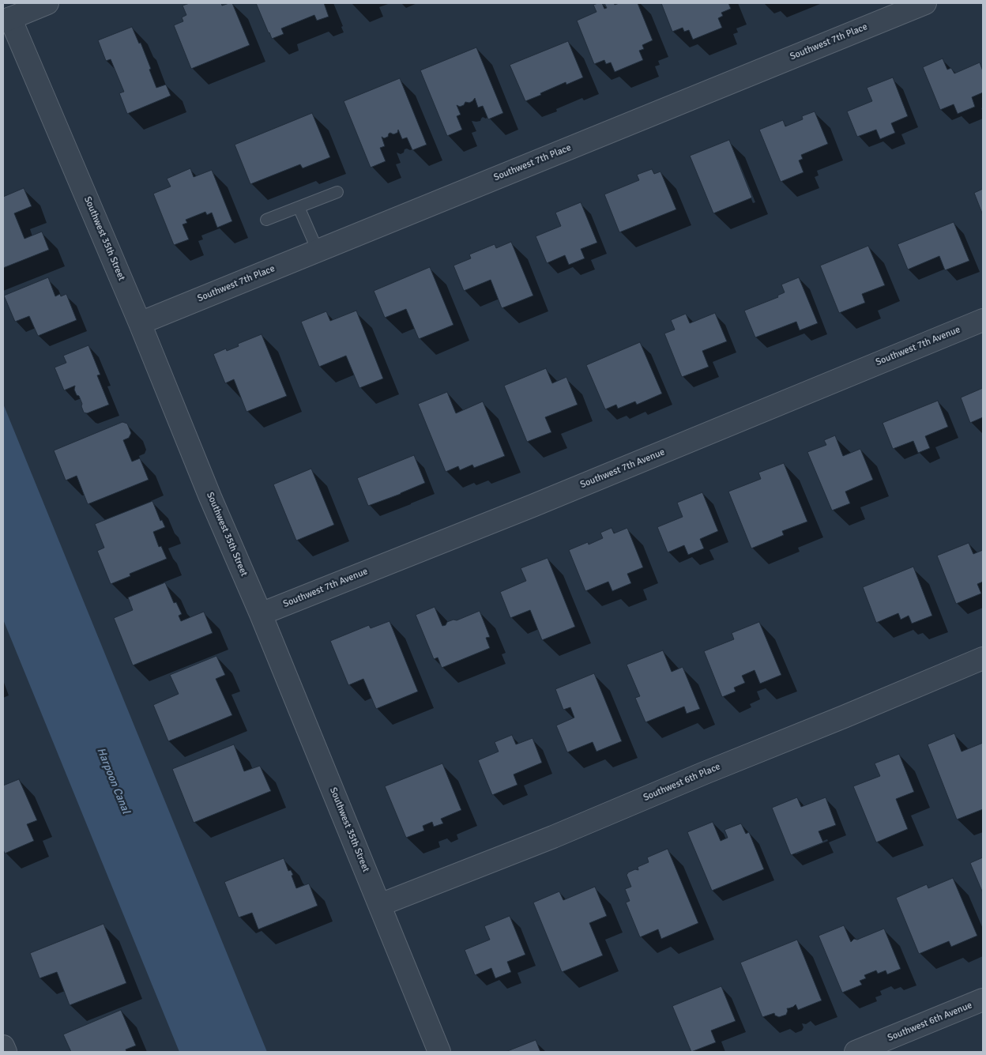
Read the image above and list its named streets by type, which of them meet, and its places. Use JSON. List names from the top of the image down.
{
  "streets": {
    "street": [
      "Southwest 7th Place",
      "Southwest 35th Street",
      "Southwest 7th Avenue",
      "Southwest 6th Place",
      "Southwest 6th Avenue"
    ]
  },
  "crossings": [
    ["Southwest 7th Place", "Southwest 35th Street"],
    ["Southwest 35th Street", "Southwest 7th Avenue"],
    ["Southwest 35th Street", "Southwest 6th Place"]
  ],
  "water": ["Harpoon Canal"]
}
